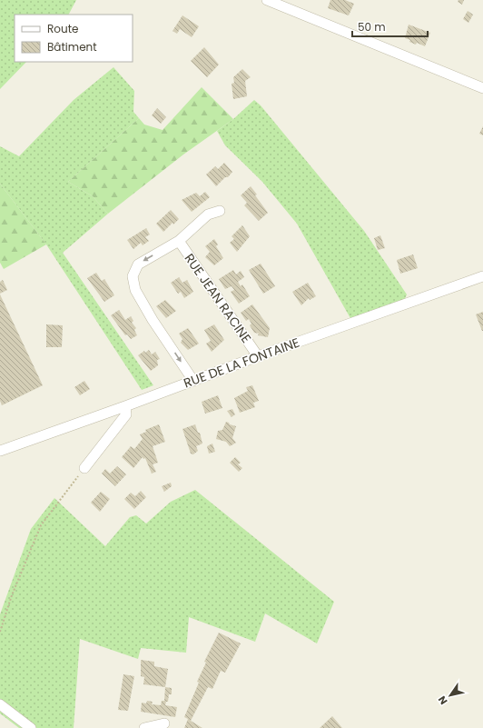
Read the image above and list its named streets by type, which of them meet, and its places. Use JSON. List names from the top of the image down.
{
  "streets": {
    "street": ["RUE JEAN RACINE", "RUE DE LA FONTAINE"]
  },
  "crossings": [
    ["RUE JEAN RACINE", "RUE DE LA FONTAINE"]
  ],
  "legend": ["Route", "Bâtiment"],
  "scale_bar": "50 m",
  "north": "bottom left"
}
